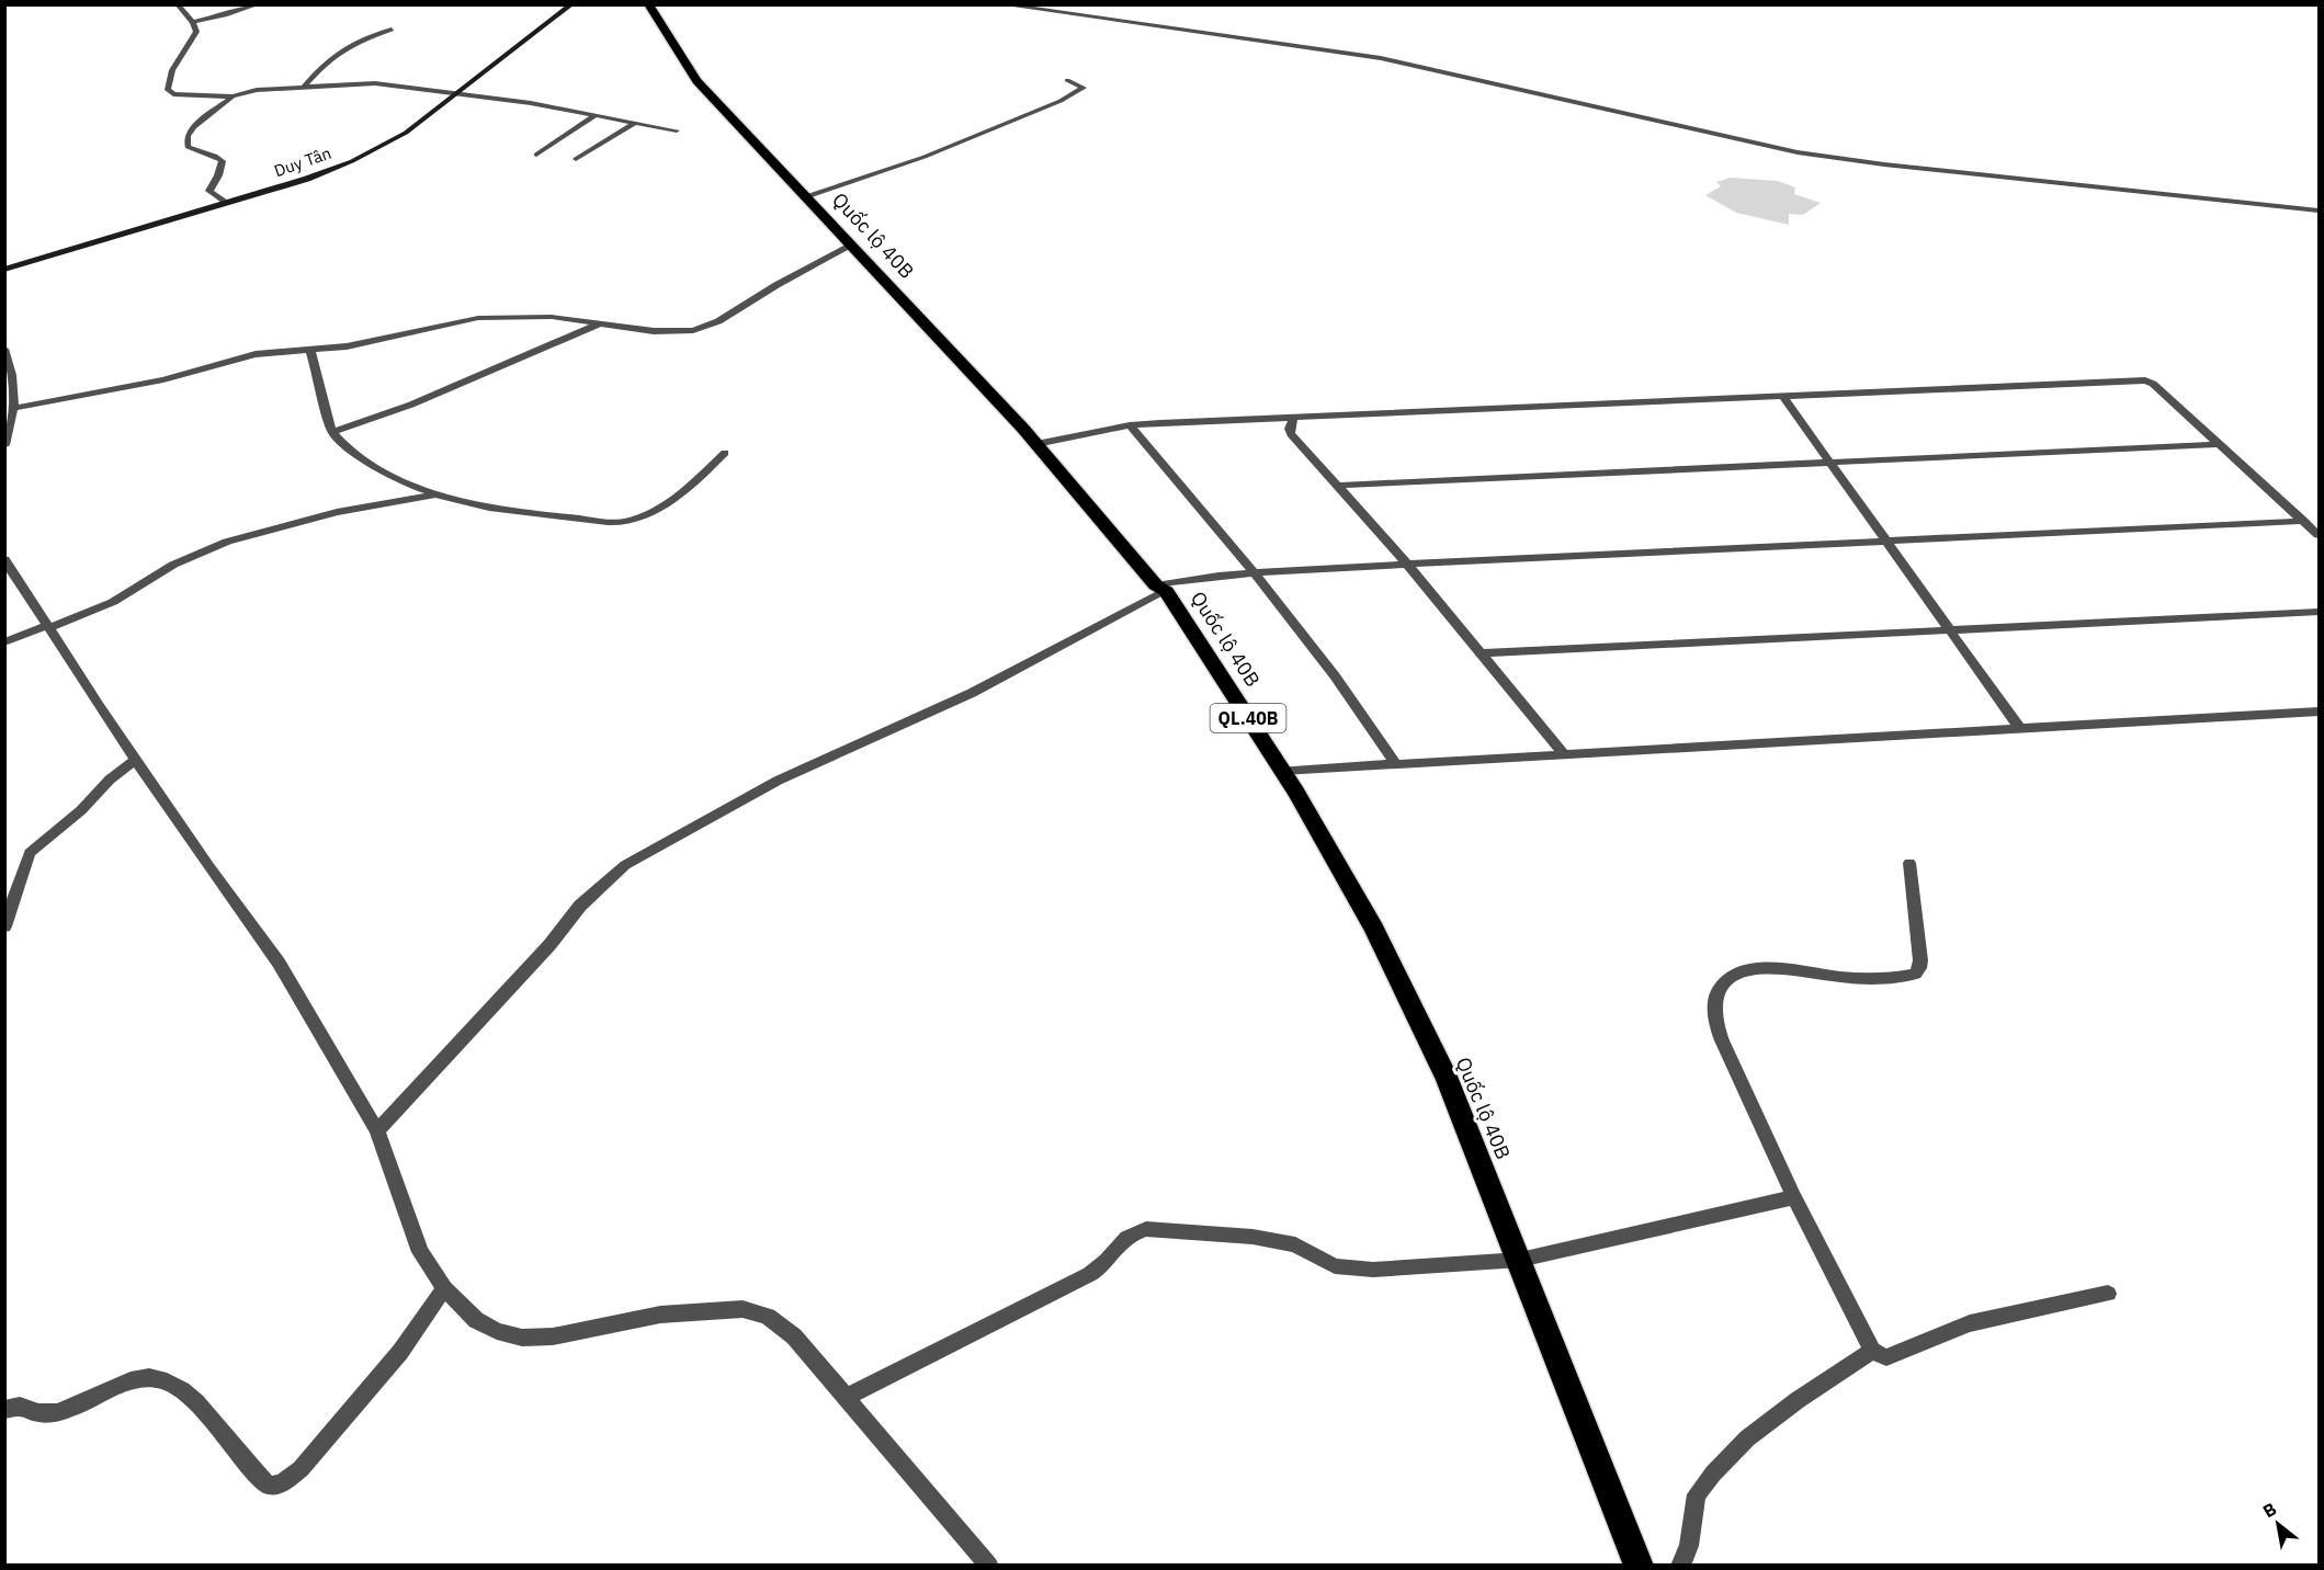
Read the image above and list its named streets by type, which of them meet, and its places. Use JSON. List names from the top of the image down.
{
  "streets": {
    "highway": ["Quốc lộ 40B", "QL.40B"],
    "street": ["Duy Tân"]
  },
  "north": "top left"
}
